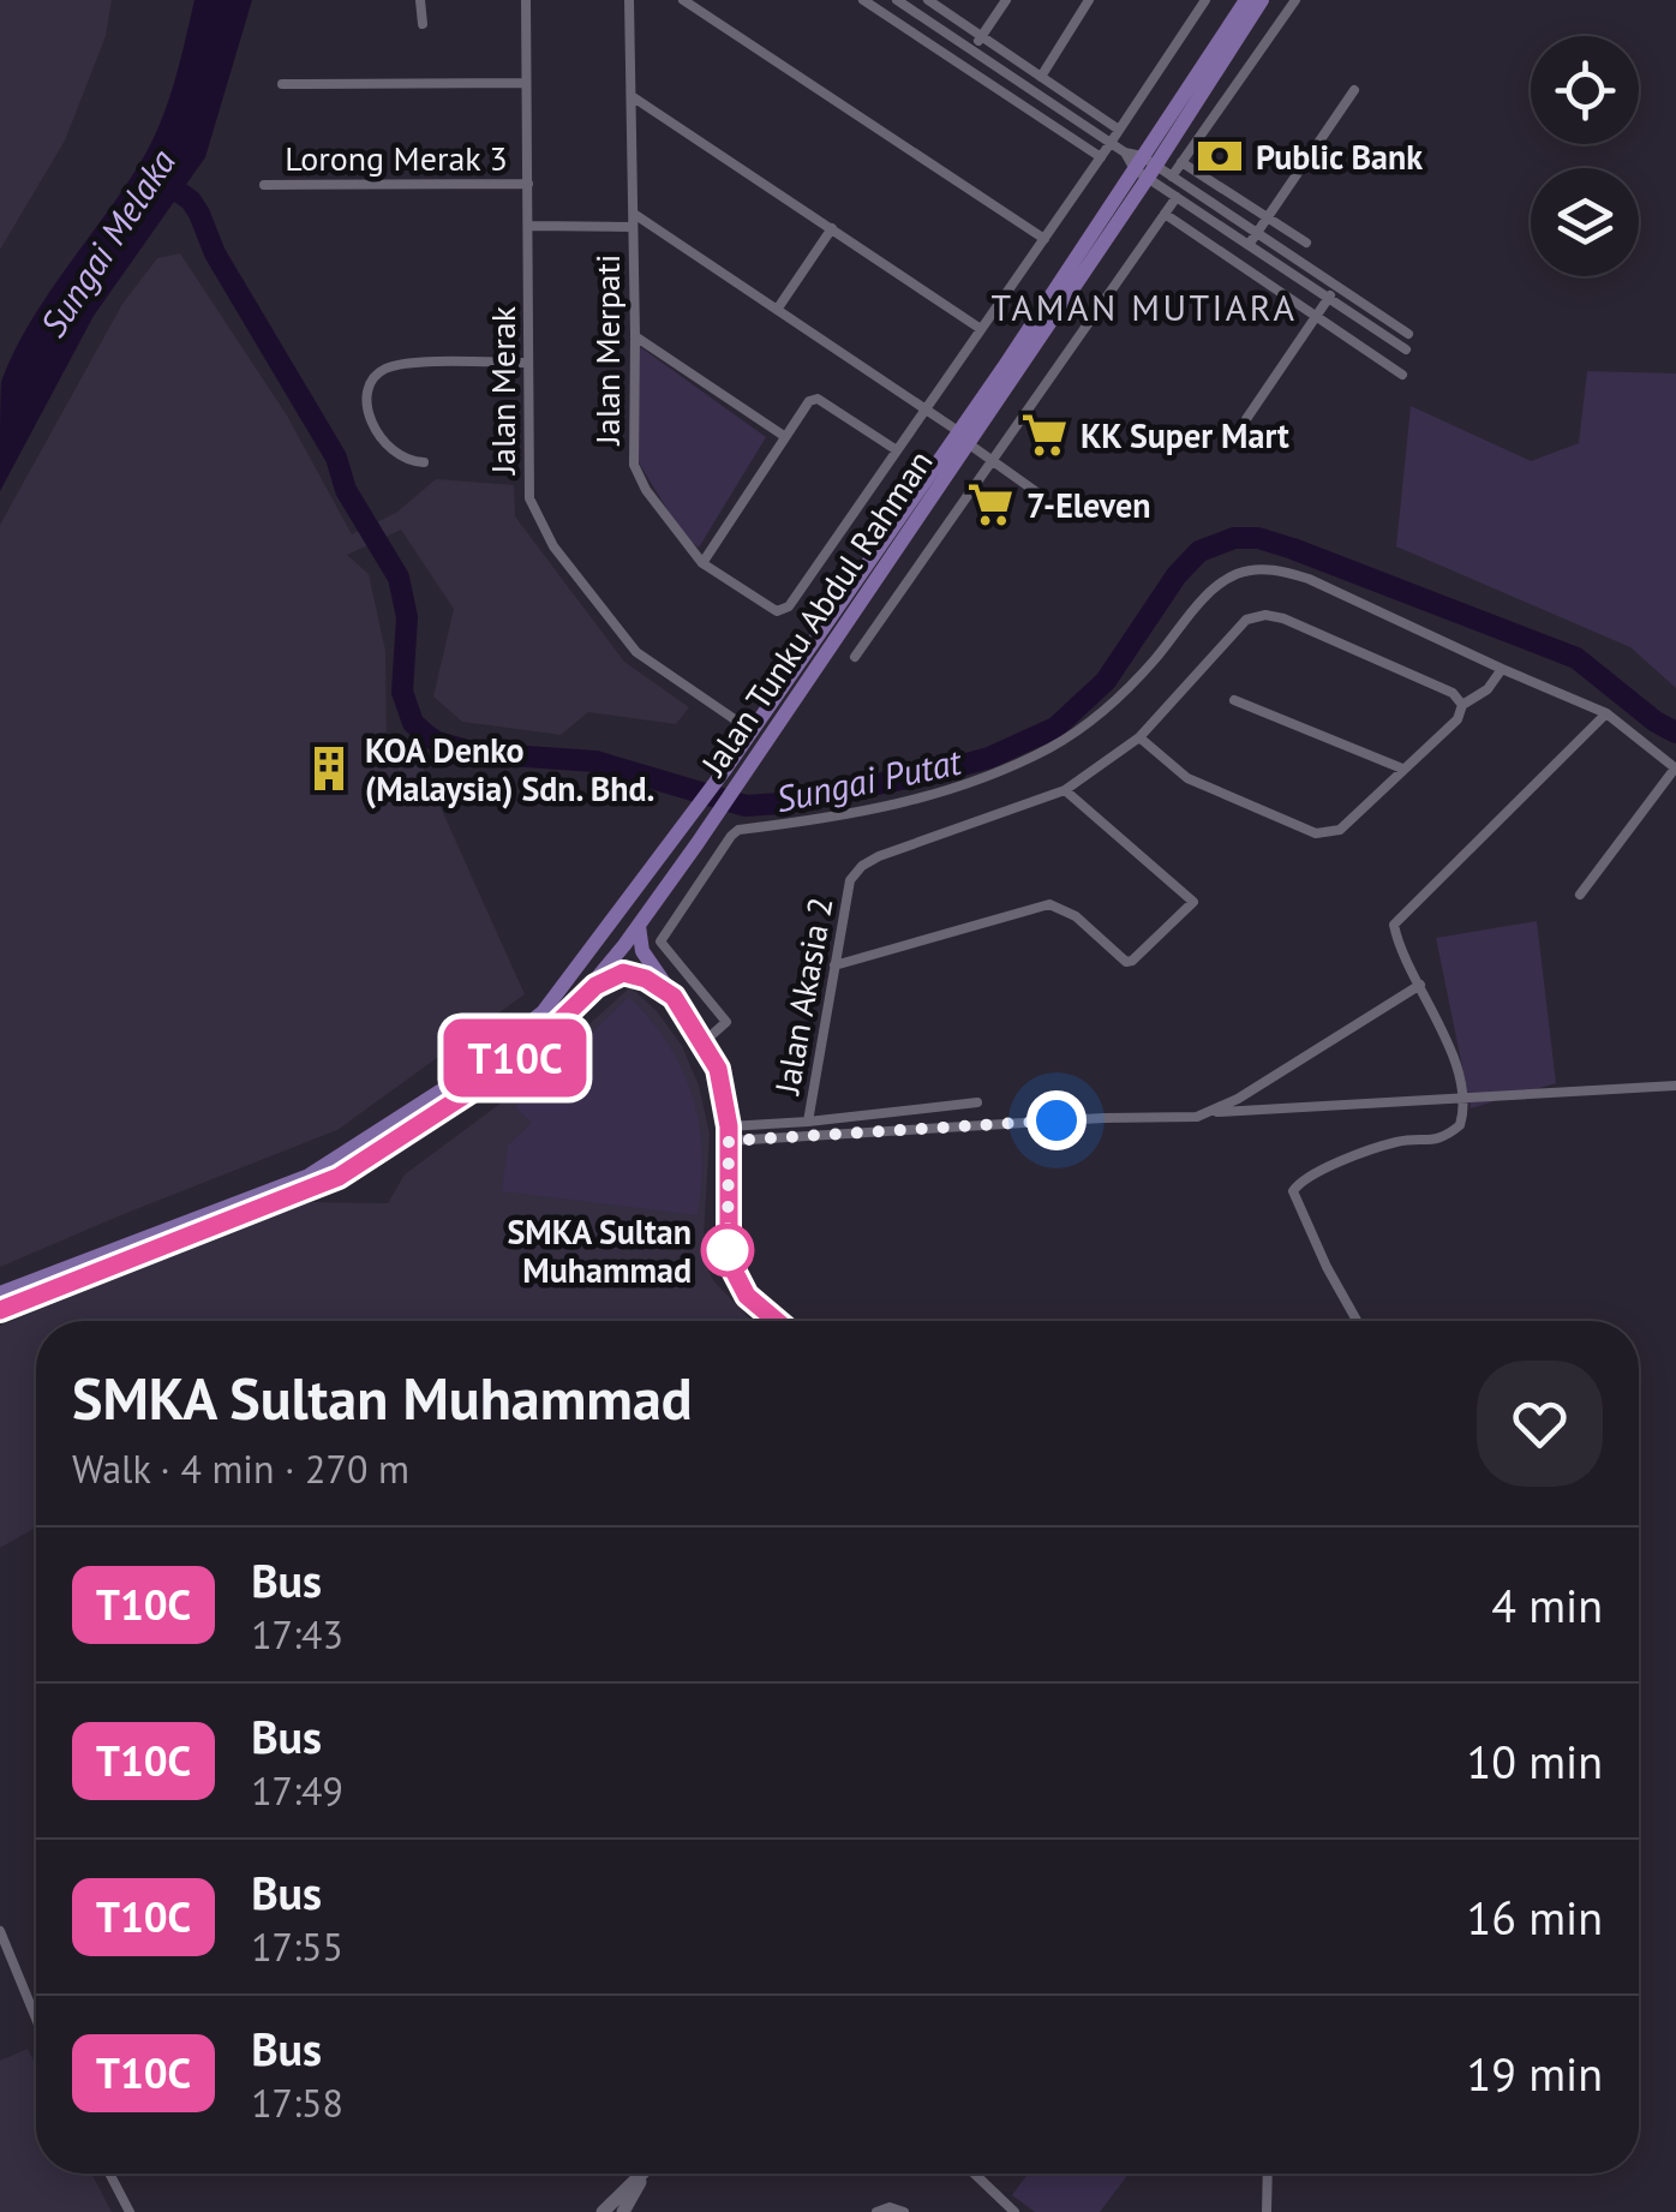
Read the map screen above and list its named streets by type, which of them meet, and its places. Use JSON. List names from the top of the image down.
{
  "streets": {
    "main road": ["Jalan Tunku Abdul Rahman"],
    "street": [
      "Lorong Merak 3",
      "Jalan Merpati",
      "Jalan Merak",
      "Jalan Akasia 2"
    ]
  },
  "crossings": [
    ["Lorong Merak 3", "Jalan Merak"],
    ["Jalan Merak", "Jalan Tunku Abdul Rahman"]
  ],
  "districts": ["TAMAN MUTIARA"],
  "water": ["Sungai Melaka", "Sungai Putat"],
  "places": {
    "bank": ["Public Bank"],
    "supermarket": ["KK Super Mart", "7-Eleven"],
    "building": ["KOA Denko (Malaysia) Sdn. Bhd."],
    "other": ["SMKA Sultan Muhammad"]
  },
  "lines": ["bus line T10C"],
  "page": {
    "on_map": "T10C",
    "heading": ["SMKA Sultan Muhammad", "Walk · 4 min · 270 m"],
    "list": [
      {
        "mark": "T10C",
        "name": "Bus",
        "note": "17:43",
        "value": "4 min"
      },
      {
        "mark": "T10C",
        "name": "Bus",
        "note": "17:49",
        "value": "10 min"
      },
      {
        "mark": "T10C",
        "name": "Bus",
        "note": "17:55",
        "value": "16 min"
      },
      {
        "mark": "T10C",
        "name": "Bus",
        "note": "17:58",
        "value": "19 min"
      }
    ]
  }
}
